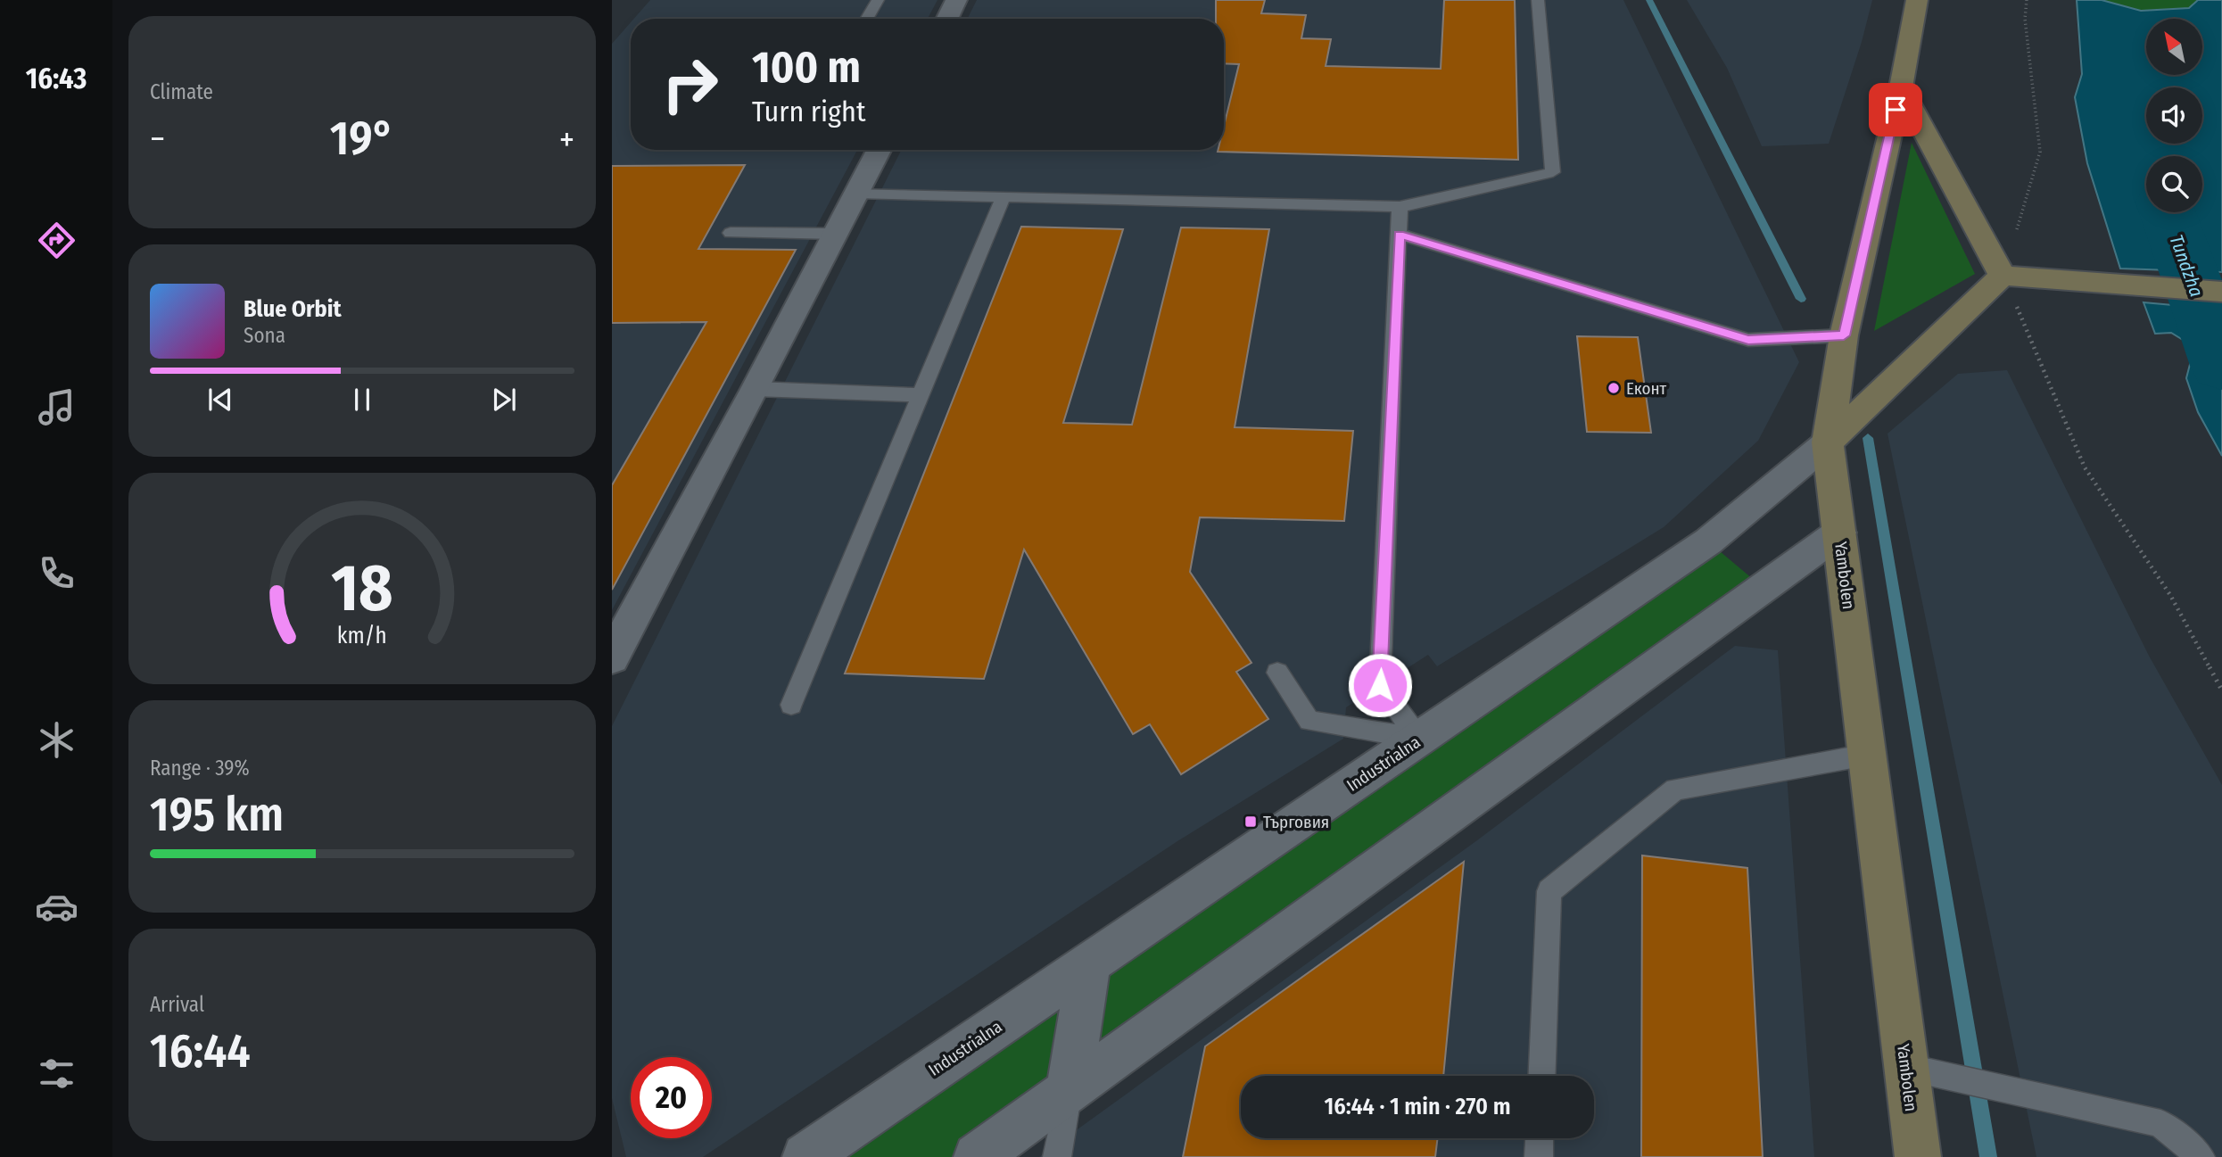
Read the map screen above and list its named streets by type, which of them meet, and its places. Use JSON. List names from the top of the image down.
{
  "streets": {
    "main road": ["Yambolen"],
    "street": ["Industrialna"]
  },
  "crossings": [
    ["Yambolen", "Industrialna"]
  ],
  "water": ["Tundzha"],
  "places": {
    "other": ["Еконт"],
    "transit": ["Търговия"]
  },
  "north": "top left",
  "page": {
    "tabs": "16:43",
    "tile": [
      "Climate",
      ["Range · 39%", "195 km"],
      ["Arrival", "16:44"]
    ],
    "turn": ["100 m", "Turn right"],
    "heat": ["−", "19°", "+"],
    "song": ["Blue Orbit", "Sona"],
    "limit": "20",
    "trip": "16:44 · 1 min · 270 m",
    "gauge": ["18", "km/h"]
  }
}
